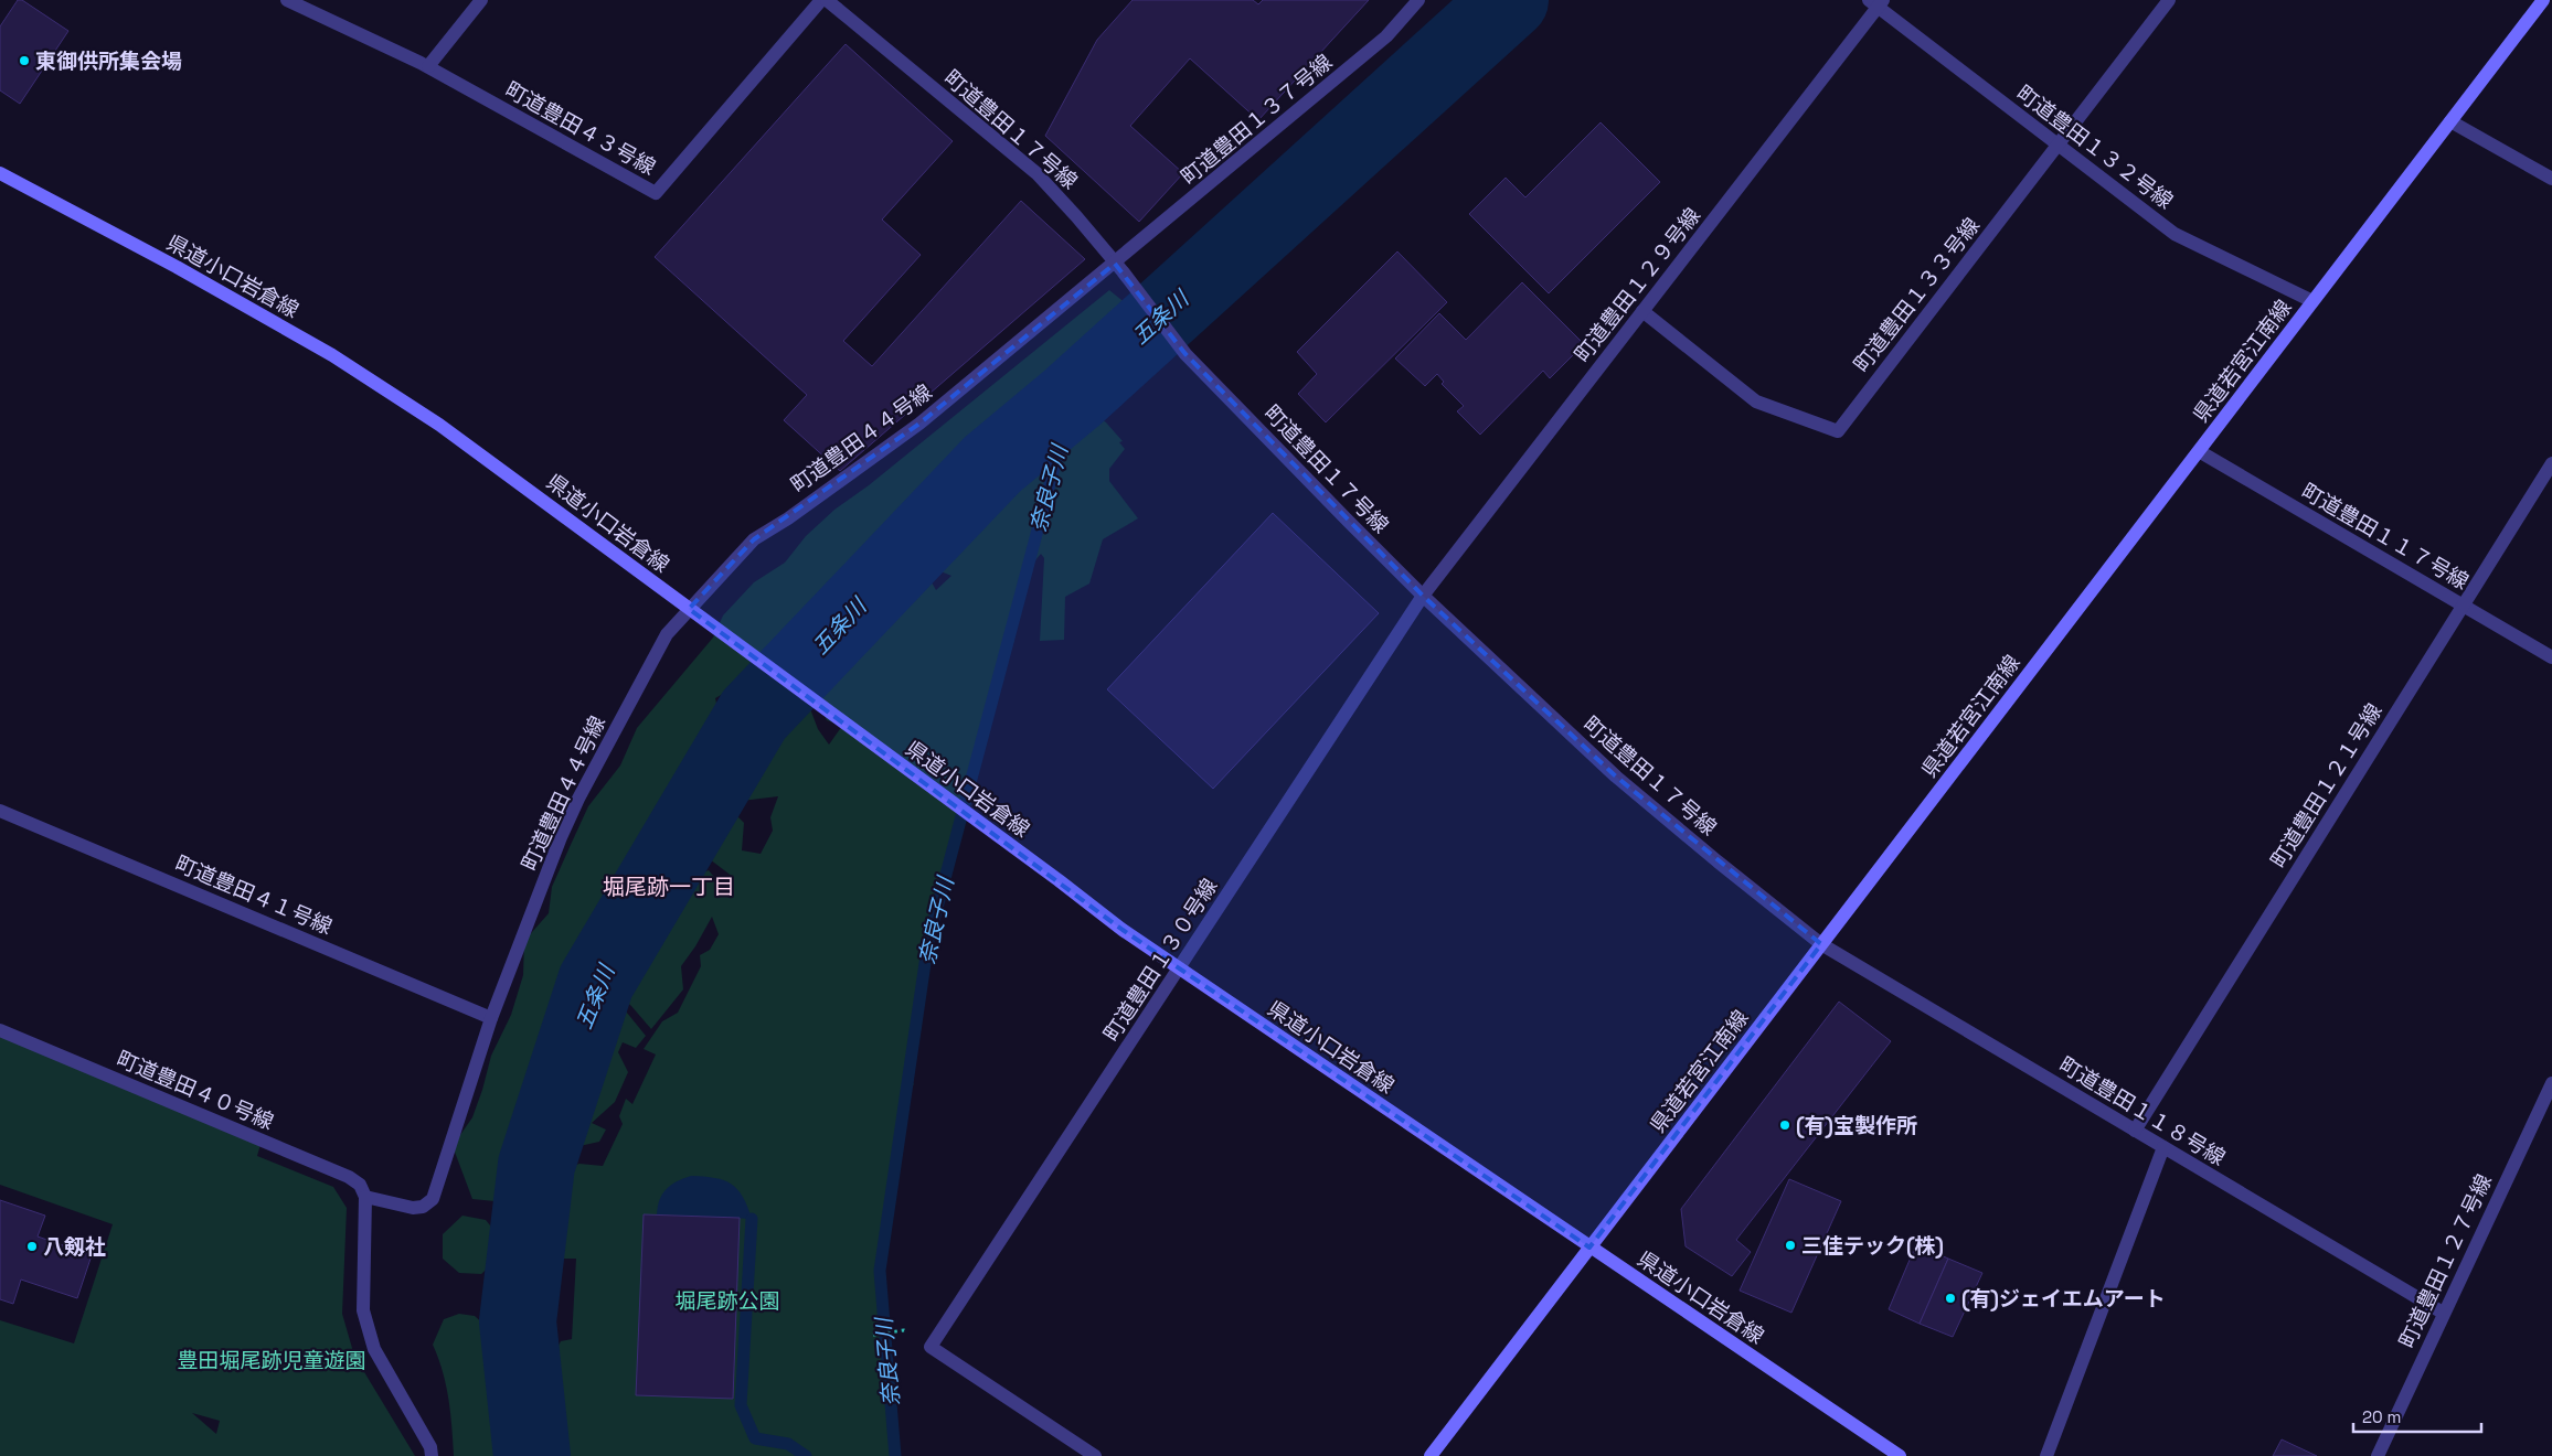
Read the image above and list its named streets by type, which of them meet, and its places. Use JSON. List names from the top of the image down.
{
  "streets": {
    "main road": ["県道小口岩倉線", "県道若宮江南線"],
    "street": [
      "町道豊田１３７号線",
      "町道豊田４３号線",
      "町道豊田１７号線",
      "町道豊田１３２号線",
      "町道豊田１２９号線",
      "町道豊田１３３号線",
      "町道豊田４４号線",
      "町道豊田１１７号線",
      "町道豊田１２１号線",
      "町道豊田４１号線",
      "町道豊田１３０号線",
      "町道豊田４０号線",
      "町道豊田１１８号線",
      "町道豊田１２７号線"
    ]
  },
  "crossings": [
    ["町道豊田１３７号線", "町道豊田１７号線"],
    ["町道豊田１３７号線", "町道豊田４４号線"],
    ["町道豊田１７号線", "町道豊田１２９号線"],
    ["町道豊田１７号線", "県道若宮江南線"],
    ["町道豊田１７号線", "町道豊田４４号線"],
    ["町道豊田１７号線", "町道豊田１３０号線"],
    ["町道豊田１７号線", "町道豊田１１８号線"],
    ["町道豊田１３２号線", "町道豊田１２９号線"],
    ["町道豊田１３２号線", "町道豊田１３３号線"],
    ["町道豊田１３２号線", "県道若宮江南線"],
    ["県道小口岩倉線", "県道若宮江南線"],
    ["県道小口岩倉線", "町道豊田４４号線"],
    ["県道小口岩倉線", "町道豊田１３０号線"],
    ["町道豊田１２９号線", "町道豊田１３３号線"],
    ["町道豊田１２９号線", "町道豊田１３０号線"],
    ["県道若宮江南線", "町道豊田１１７号線"],
    ["県道若宮江南線", "町道豊田１１８号線"],
    ["町道豊田４４号線", "町道豊田４１号線"],
    ["町道豊田４４号線", "町道豊田４０号線"],
    ["町道豊田１１７号線", "町道豊田１２１号線"],
    ["町道豊田１２１号線", "町道豊田１１８号線"],
    ["町道豊田１１８号線", "町道豊田１２７号線"]
  ],
  "districts": ["堀尾跡一丁目"],
  "water": ["五条川", "奈良子川"],
  "parks": ["堀尾跡公園", "豊田堀尾跡児童遊園"],
  "places": [
    "東御供所集会場",
    "(有)宝製作所",
    "三佳テック(株)",
    "八剱社",
    "(有)ジェイエムアート"
  ],
  "scale_bar": "20 m"
}
